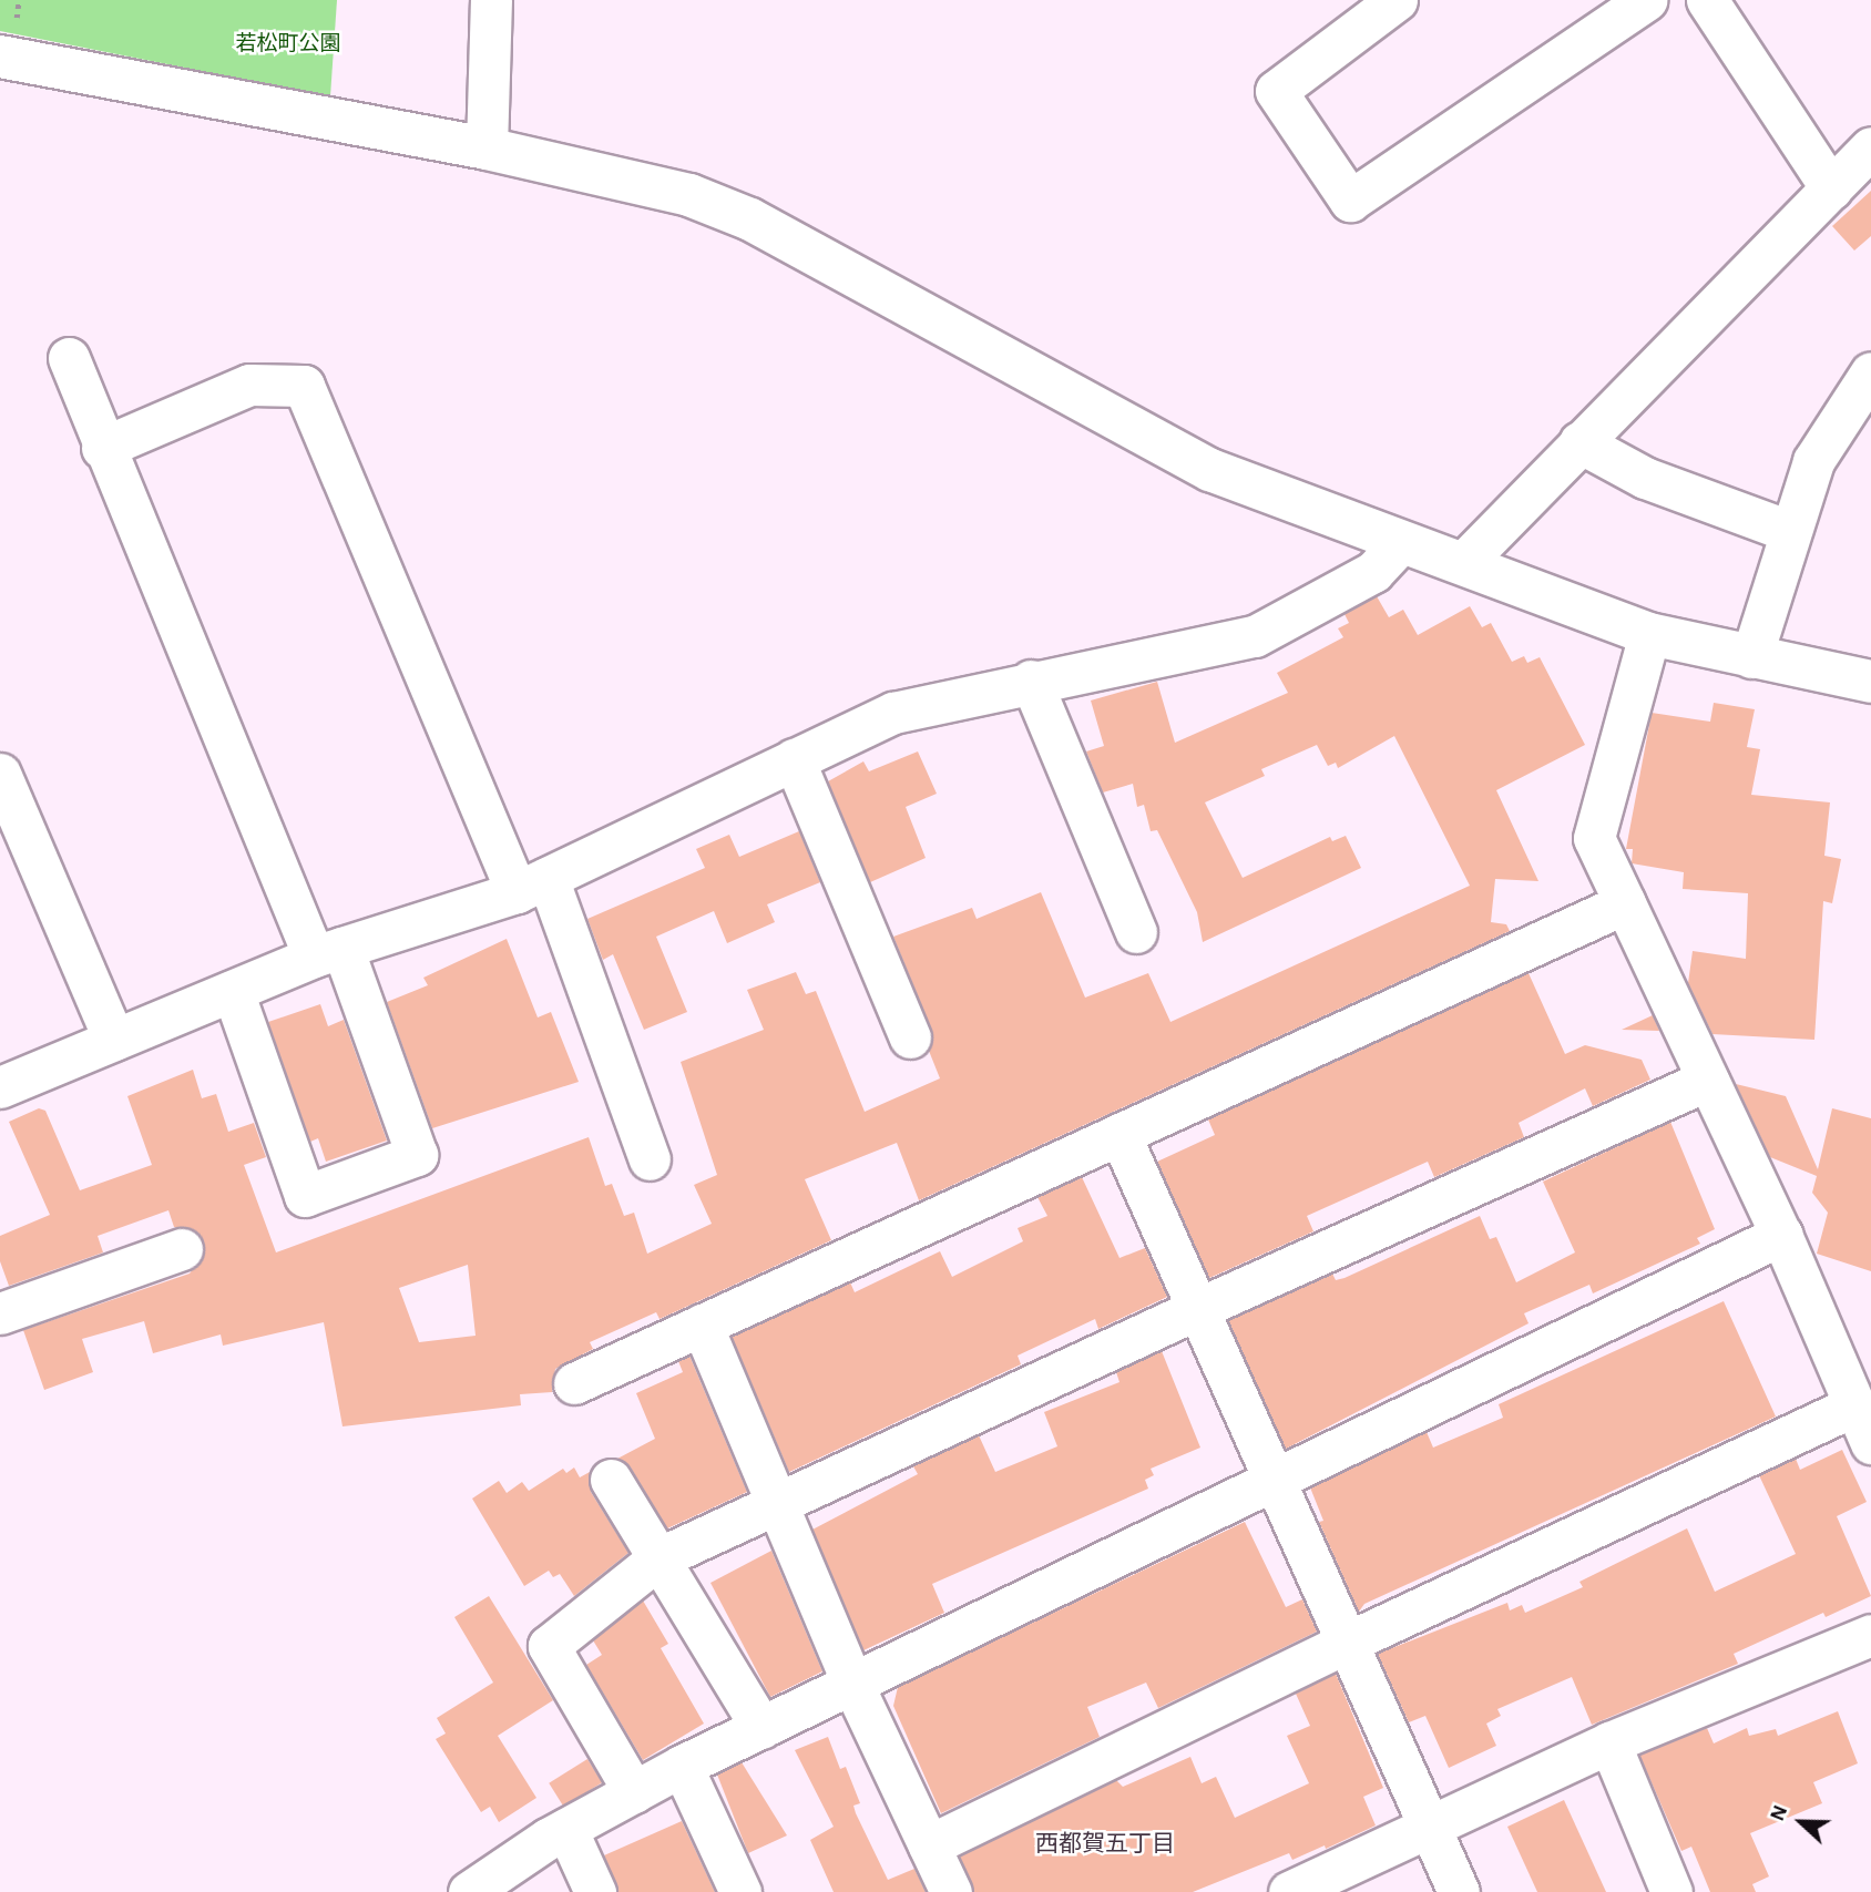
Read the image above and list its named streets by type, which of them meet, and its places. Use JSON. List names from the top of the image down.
{
  "districts": ["西都賀五丁目"],
  "parks": ["若松町公園"],
  "north": "left"
}
